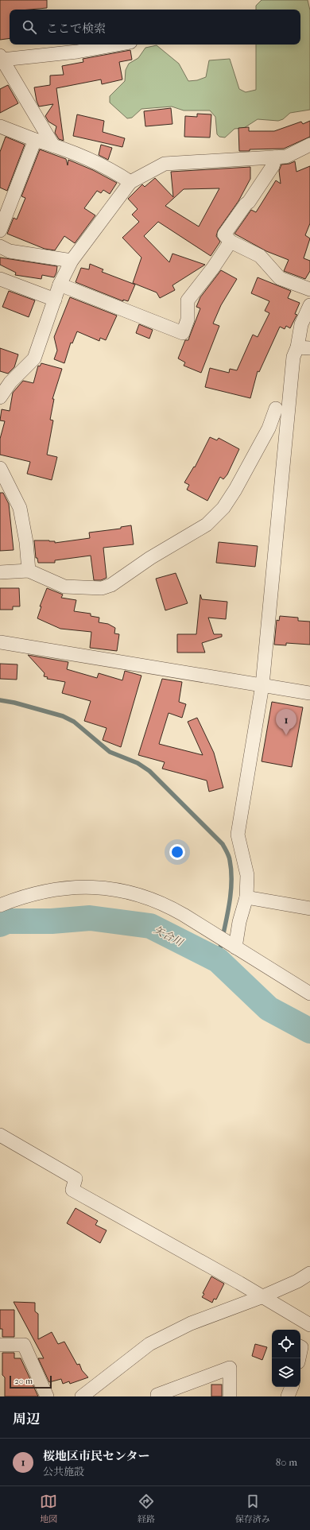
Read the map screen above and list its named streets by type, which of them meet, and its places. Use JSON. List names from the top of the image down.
{
  "water": ["矢合川"],
  "scale_bar": "20 m",
  "page": {
    "search": "ここで検索",
    "pins": "1",
    "scale": "20 m",
    "heading": "周辺",
    "list": [
      {
        "mark": "1",
        "name": "桜地区市民センター",
        "note": "公共施設",
        "value": "80 m"
      }
    ],
    "nav": ["地図", "経路", "保存済み"]
  }
}
